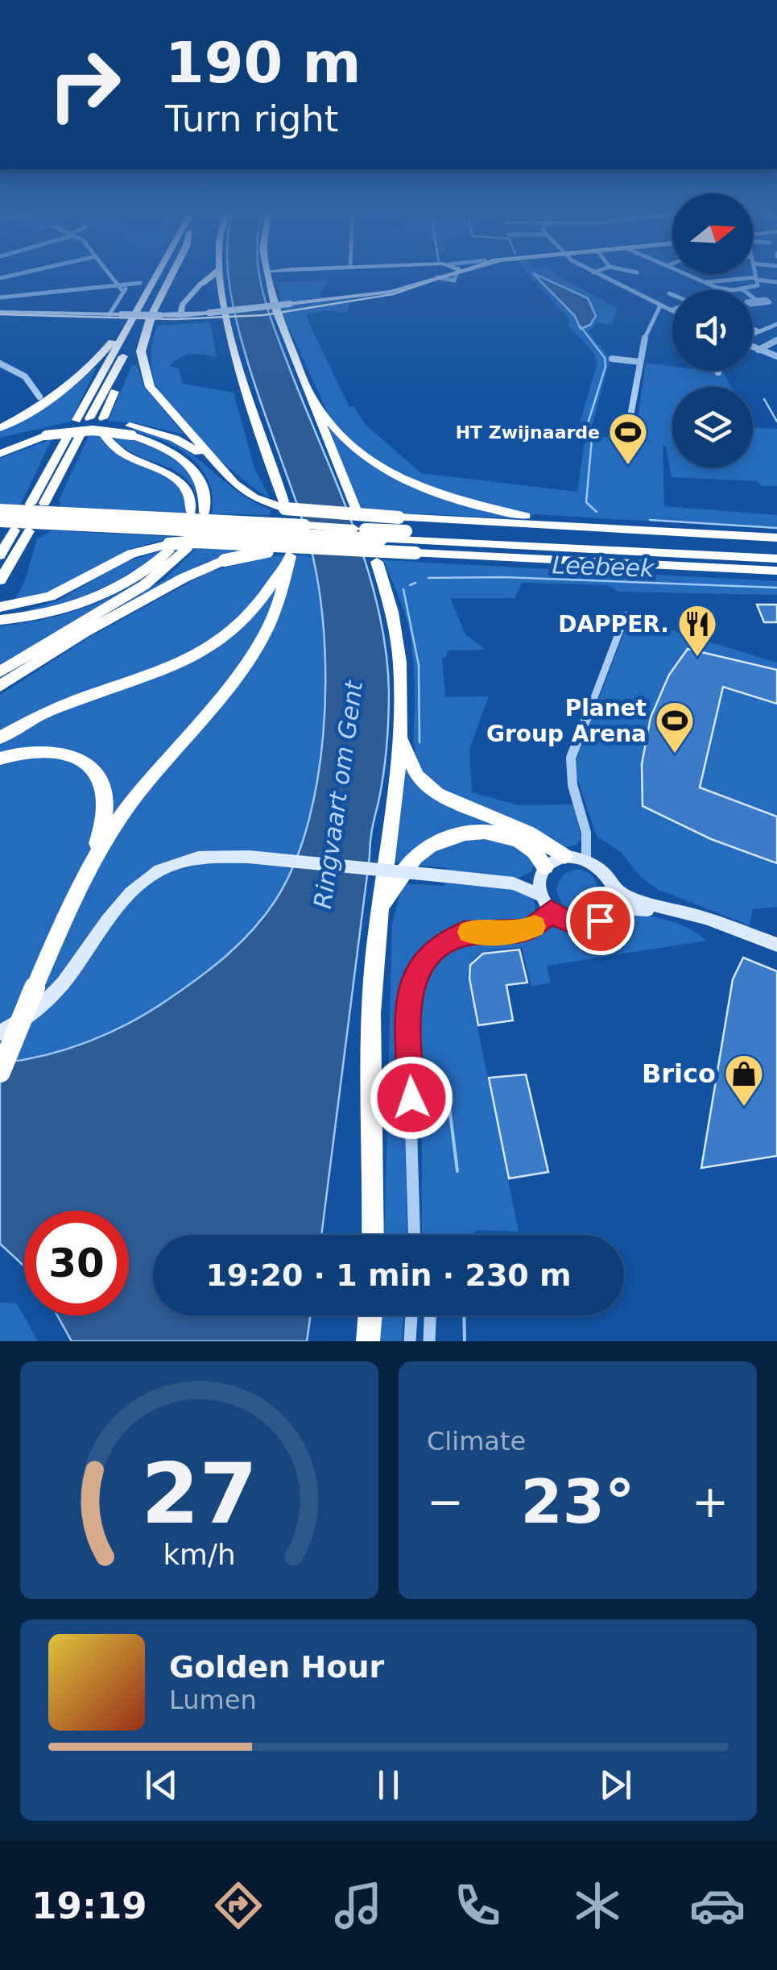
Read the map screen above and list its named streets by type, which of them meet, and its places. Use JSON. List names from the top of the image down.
{
  "water": ["Leebeek", "Ringvaart om Gent"],
  "places": {
    "sports": ["HT Zwijnaarde", "Planet Group Arena"],
    "restaurant": ["DAPPER."],
    "shop": ["Brico"]
  },
  "north": "right",
  "page": {
    "turn": ["190 m", "Turn right"],
    "limit": "30",
    "trip": "19:20 · 1 min · 230 m",
    "tile": "Climate",
    "heat": ["−", "23°", "+"],
    "song": ["Golden Hour", "Lumen"],
    "tabs": "19:19",
    "gauge": ["27", "km/h"]
  }
}
